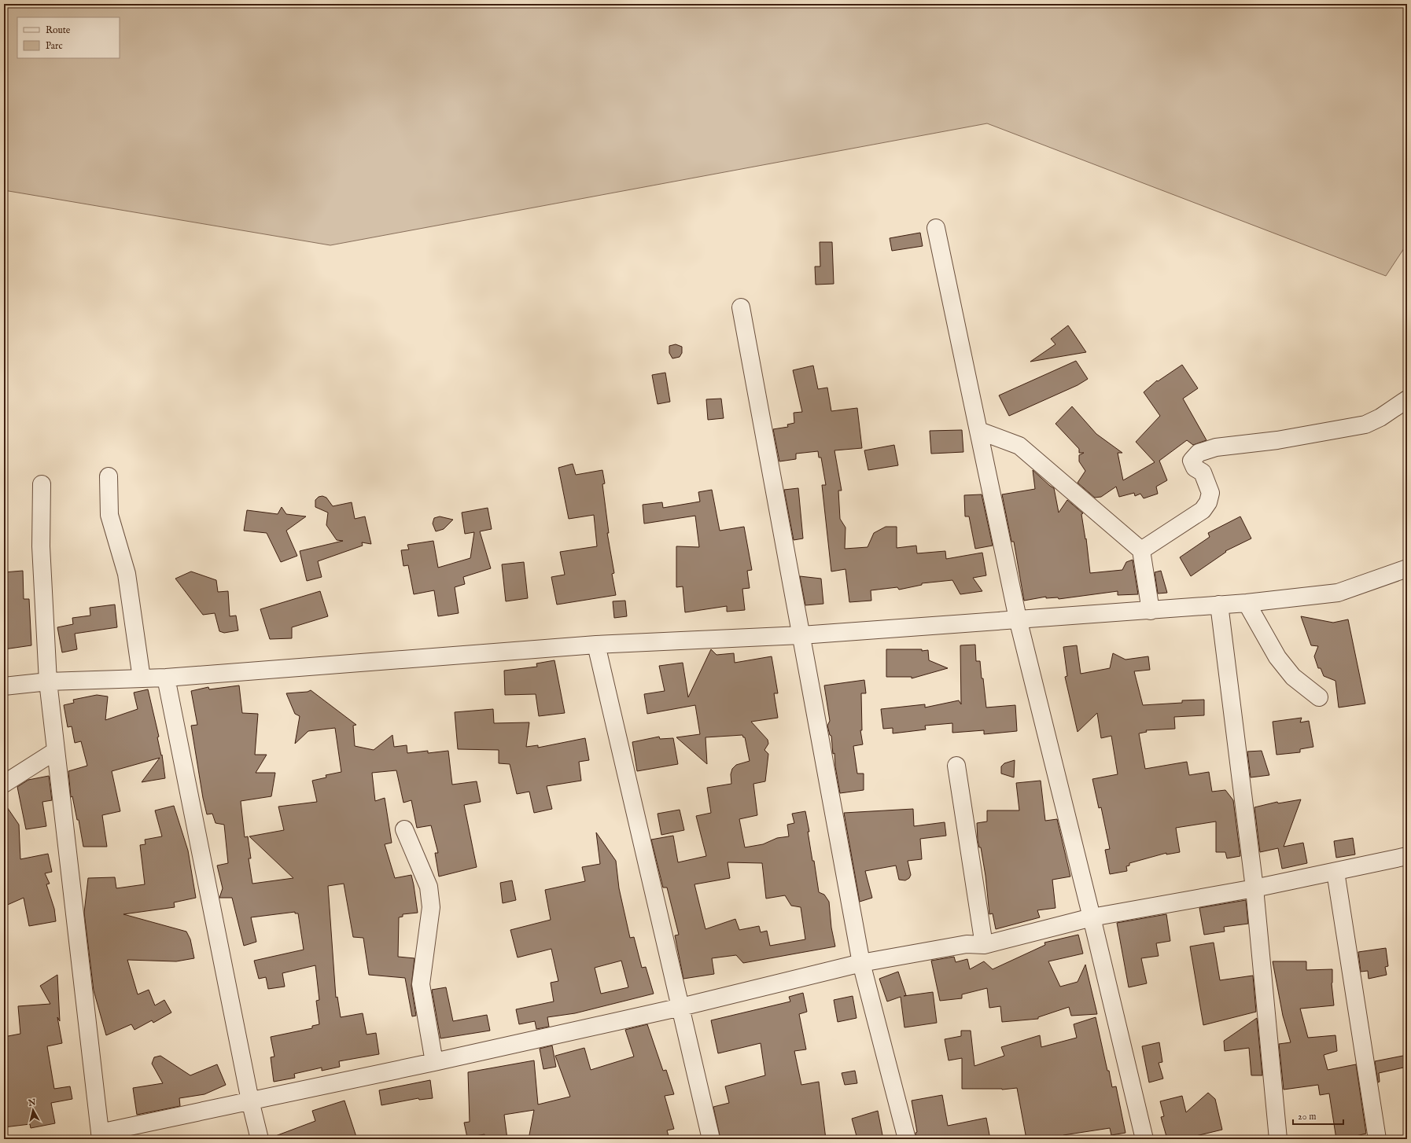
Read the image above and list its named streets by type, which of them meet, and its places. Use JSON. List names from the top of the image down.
{
  "legend": ["Route", "Parc"],
  "scale_bar": "20 m",
  "north": "top"
}
